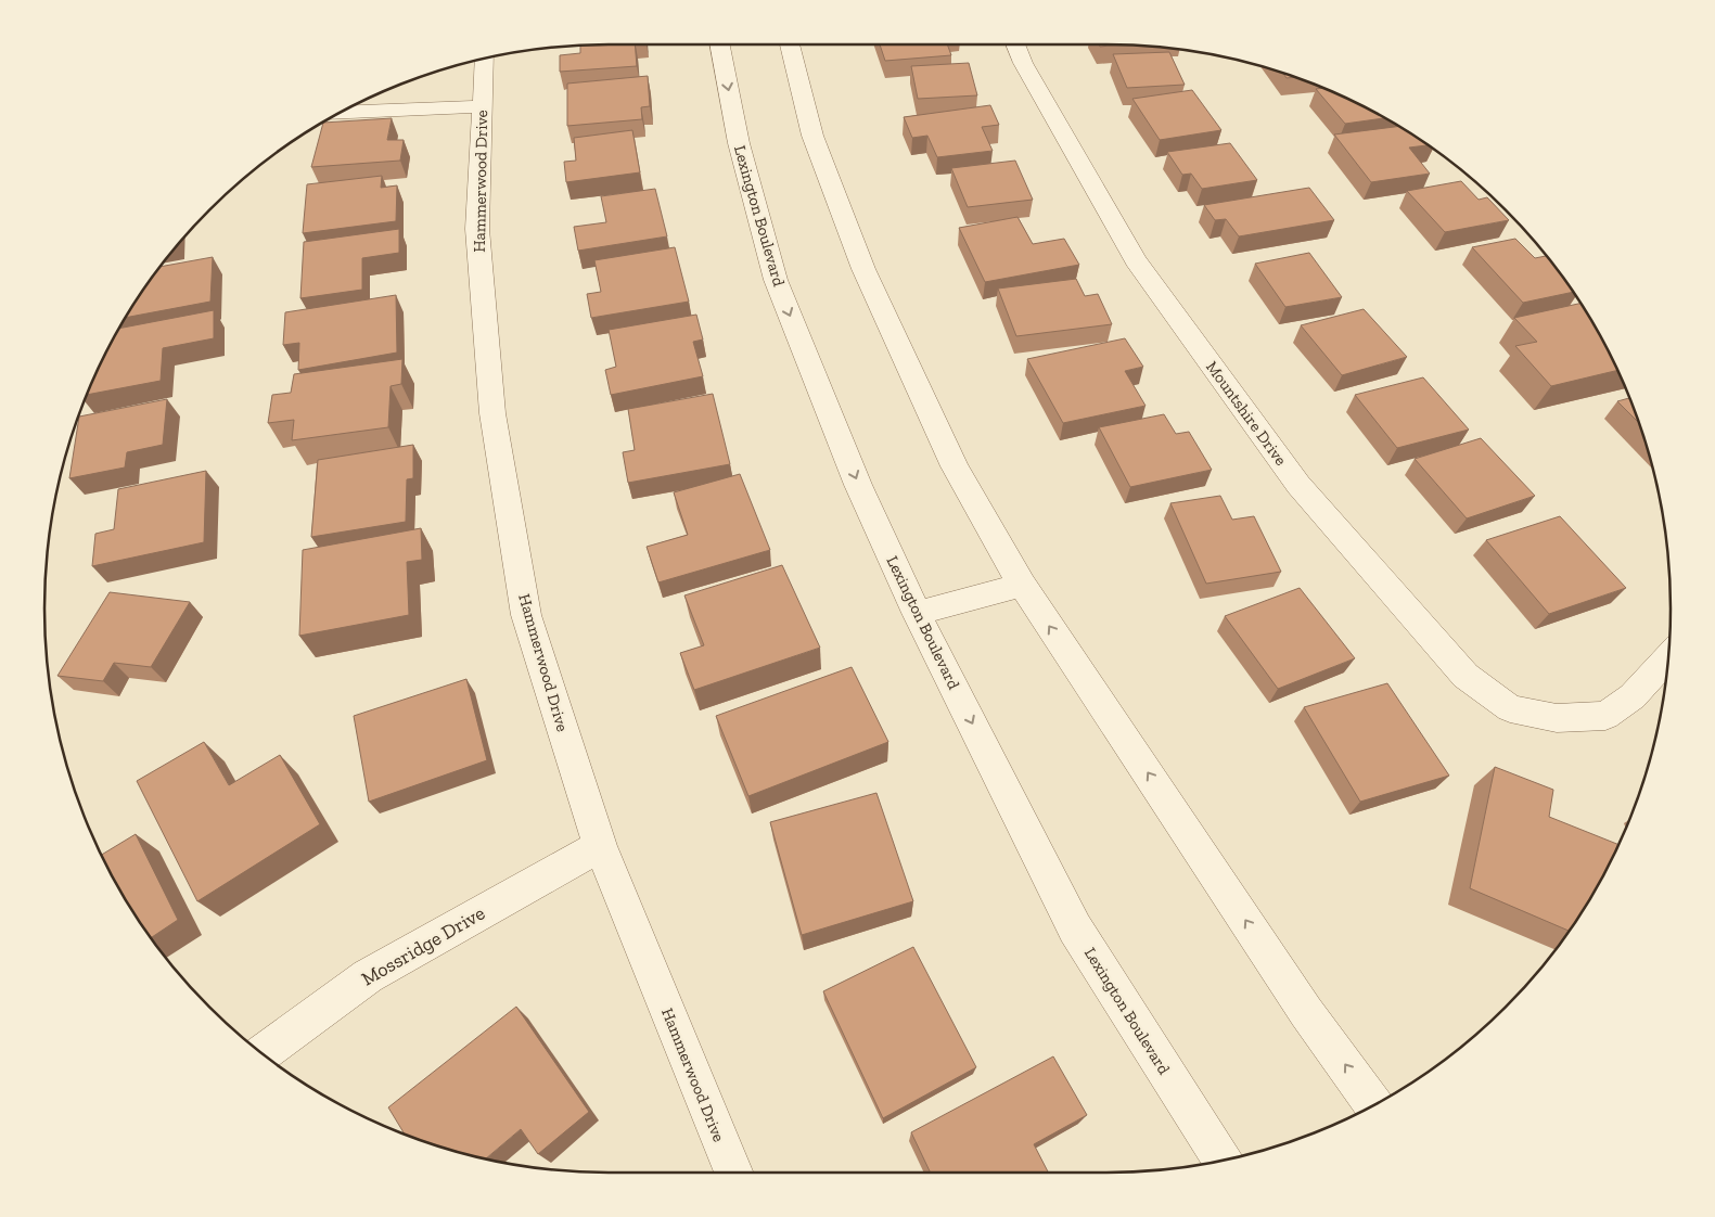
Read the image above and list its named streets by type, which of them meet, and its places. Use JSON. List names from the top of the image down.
{
  "streets": {
    "street": [
      "Hammerwood Drive",
      "Lexington Boulevard",
      "Mountshire Drive",
      "Mossridge Drive"
    ]
  },
  "crossings": [
    ["Hammerwood Drive", "Mossridge Drive"]
  ]
}
